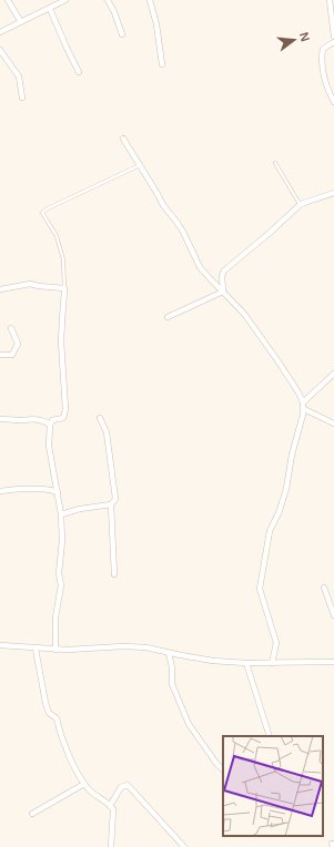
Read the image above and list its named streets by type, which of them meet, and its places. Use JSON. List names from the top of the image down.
{
  "north": "right"
}
